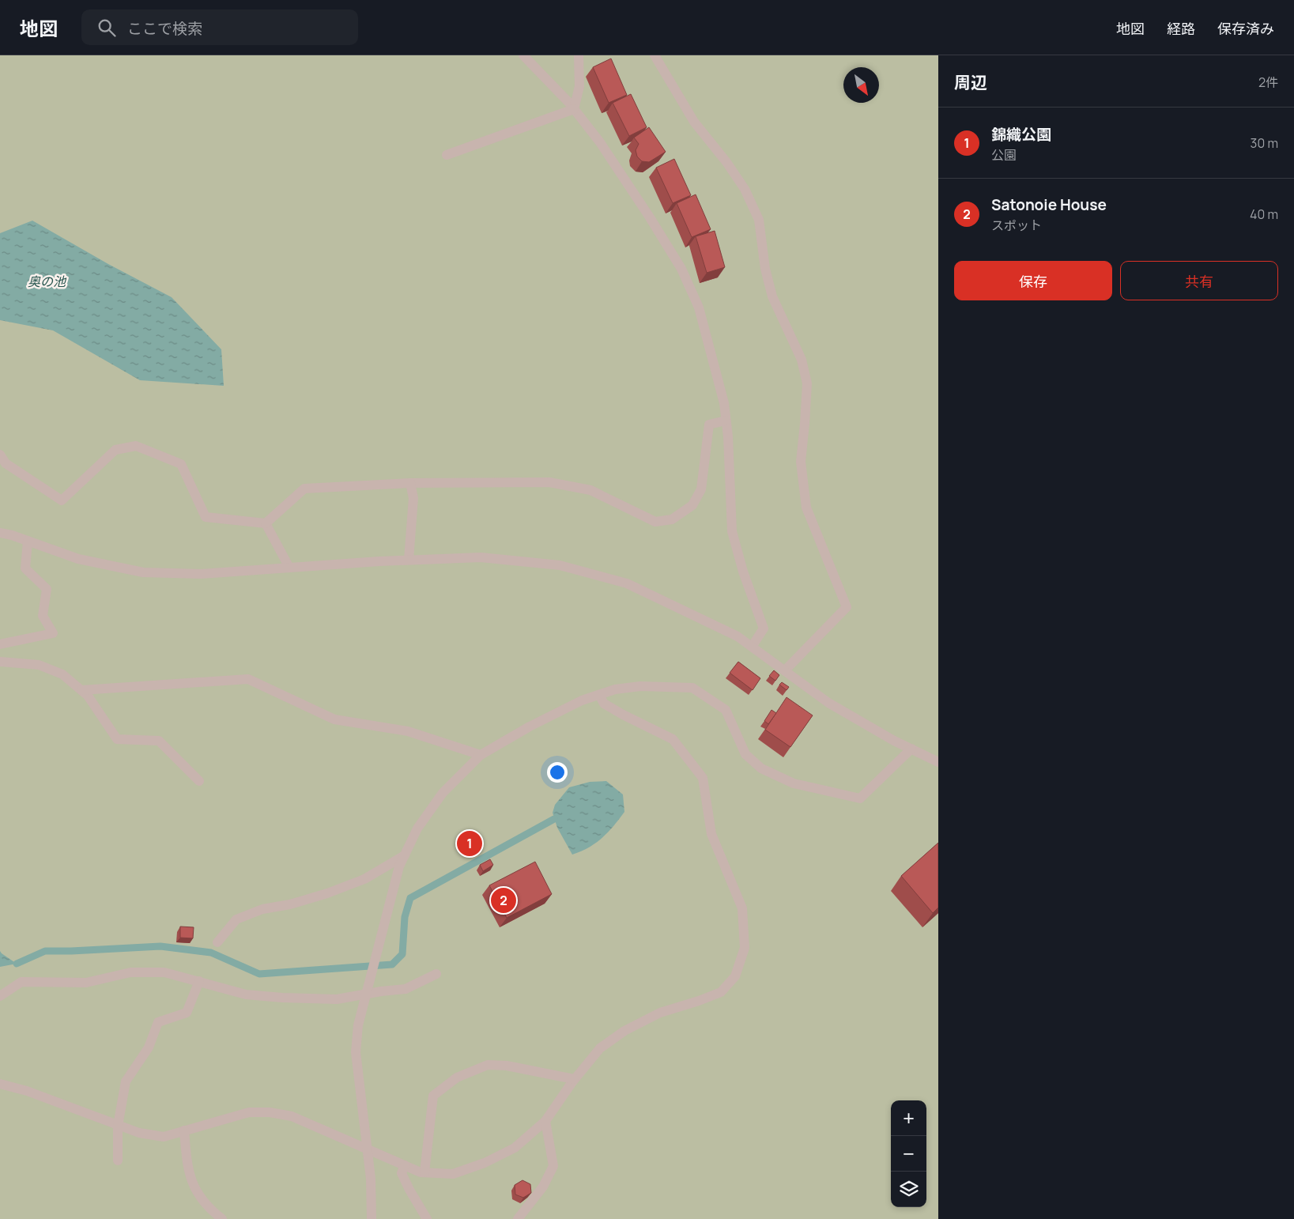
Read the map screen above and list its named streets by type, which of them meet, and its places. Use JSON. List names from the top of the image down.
{
  "water": ["奥の池"],
  "north": "bottom right",
  "page": {
    "header": "地図",
    "search": "ここで検索",
    "nav": ["地図", "経路", "保存済み"],
    "heading": ["周辺", "2件"],
    "list": [
      {
        "mark": "1",
        "name": "錦織公園",
        "note": "公園",
        "value": "30 m"
      },
      {
        "mark": "2",
        "name": "Satonoie House",
        "note": "スポット",
        "value": "40 m"
      }
    ],
    "buttons": ["保存", "共有"],
    "pins": ["1", "2"],
    "map_buttons": ["+", "−"]
  }
}
